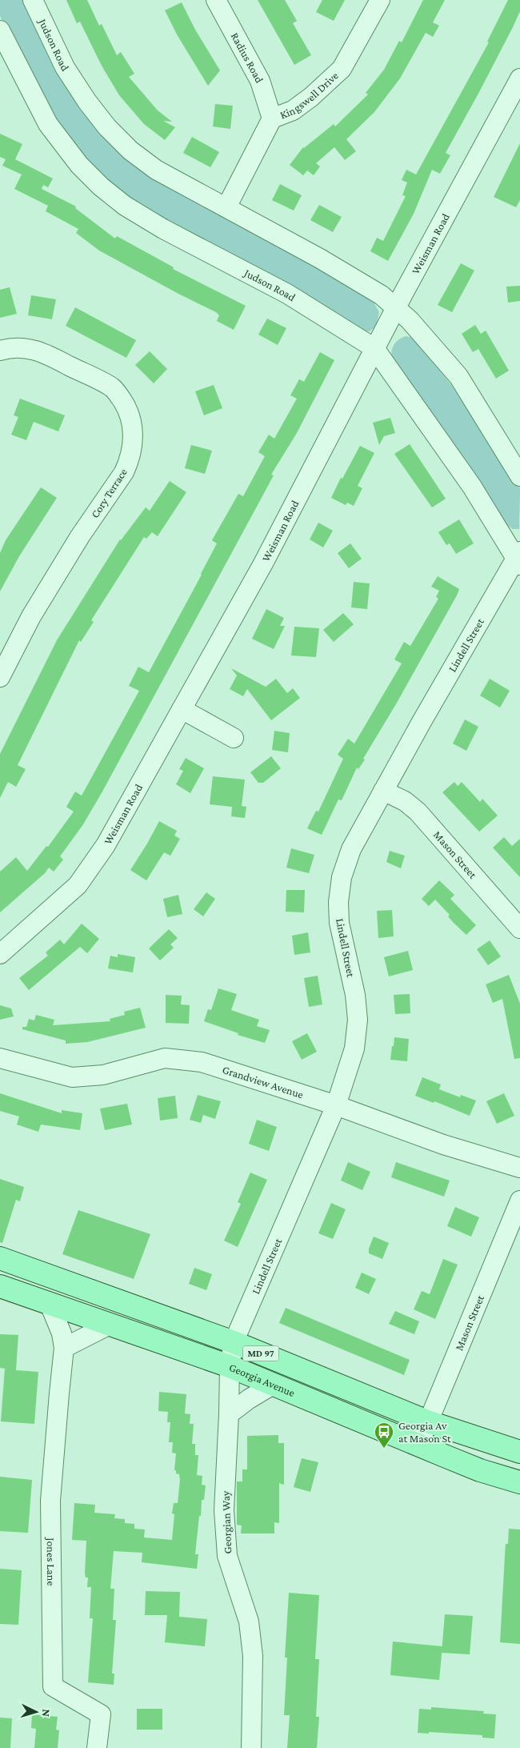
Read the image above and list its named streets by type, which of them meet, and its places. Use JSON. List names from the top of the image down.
{
  "streets": {
    "main road": ["MD 97", "Georgia Avenue"],
    "street": [
      "Judson Road",
      "Radius Road",
      "Kingswell Drive",
      "Weisman Road",
      "Cory Terrace",
      "Lindell Street",
      "Mason Street",
      "Grandview Avenue",
      "Georgian Way",
      "Jones Lane"
    ]
  },
  "crossings": [
    ["Judson Road", "Kingswell Drive"],
    ["Judson Road", "Weisman Road"],
    ["Judson Road", "Lindell Street"],
    ["Radius Road", "Kingswell Drive"],
    ["Lindell Street", "Mason Street"],
    ["Lindell Street", "Grandview Avenue"],
    ["Lindell Street", "MD 97"],
    ["Lindell Street", "Georgian Way"],
    ["Mason Street", "MD 97"],
    ["Mason Street", "Georgia Avenue"],
    ["MD 97", "Georgian Way"],
    ["Georgia Avenue", "Georgian Way"],
    ["Georgia Avenue", "Jones Lane"]
  ],
  "places": {
    "bus stop": ["Georgia Av at Mason St"]
  },
  "north": "right"
}
